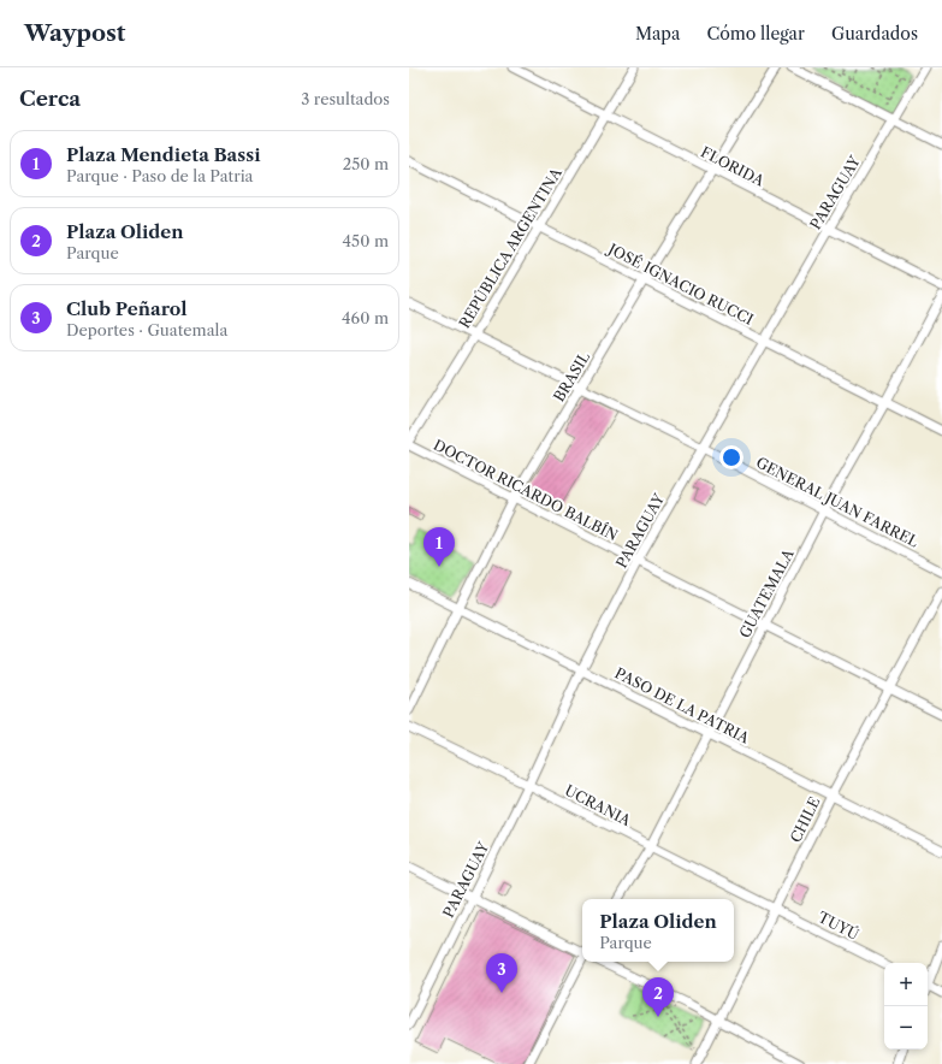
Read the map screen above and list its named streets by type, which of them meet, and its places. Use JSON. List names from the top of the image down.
{
  "streets": {
    "street": [
      "FLORIDA",
      "PARAGUAY",
      "REPÚBLICA ARGENTINA",
      "JOSÉ IGNACIO RUCCI",
      "BRASIL",
      "DOCTOR RICARDO BALBÍN",
      "GENERAL JUAN FARREL",
      "GUATEMALA",
      "PASO DE LA PATRIA",
      "UCRANIA",
      "CHILE",
      "TUYÚ"
    ]
  },
  "crossings": [
    ["FLORIDA", "PARAGUAY"],
    ["FLORIDA", "REPÚBLICA ARGENTINA"],
    ["FLORIDA", "BRASIL"],
    ["PARAGUAY", "JOSÉ IGNACIO RUCCI"],
    ["PARAGUAY", "DOCTOR RICARDO BALBÍN"],
    ["PARAGUAY", "GENERAL JUAN FARREL"],
    ["PARAGUAY", "PASO DE LA PATRIA"],
    ["PARAGUAY", "UCRANIA"],
    ["REPÚBLICA ARGENTINA", "JOSÉ IGNACIO RUCCI"],
    ["REPÚBLICA ARGENTINA", "GENERAL JUAN FARREL"],
    ["JOSÉ IGNACIO RUCCI", "BRASIL"],
    ["JOSÉ IGNACIO RUCCI", "GUATEMALA"],
    ["BRASIL", "DOCTOR RICARDO BALBÍN"],
    ["BRASIL", "GENERAL JUAN FARREL"],
    ["BRASIL", "PASO DE LA PATRIA"],
    ["DOCTOR RICARDO BALBÍN", "GUATEMALA"],
    ["DOCTOR RICARDO BALBÍN", "CHILE"],
    ["GENERAL JUAN FARREL", "GUATEMALA"],
    ["GUATEMALA", "PASO DE LA PATRIA"],
    ["GUATEMALA", "UCRANIA"],
    ["PASO DE LA PATRIA", "CHILE"],
    ["UCRANIA", "CHILE"],
    ["UCRANIA", "TUYÚ"],
    ["CHILE", "TUYÚ"]
  ],
  "page": {
    "header": "Waypost",
    "nav": ["Mapa", "Cómo llegar", "Guardados"],
    "heading": ["Cerca", "3 resultados"],
    "list": [
      {
        "mark": "1",
        "name": "Plaza Mendieta Bassi",
        "note": "Parque · Paso de la Patria",
        "value": "250 m"
      },
      {
        "mark": "2",
        "name": "Plaza Oliden",
        "note": "Parque",
        "value": "450 m"
      },
      {
        "mark": "3",
        "name": "Club Peñarol",
        "note": "Deportes · Guatemala",
        "value": "460 m"
      }
    ],
    "pins": ["1", "3", "2"],
    "popup": ["Plaza Oliden", "Parque"],
    "map_buttons": ["+", "−"]
  }
}
